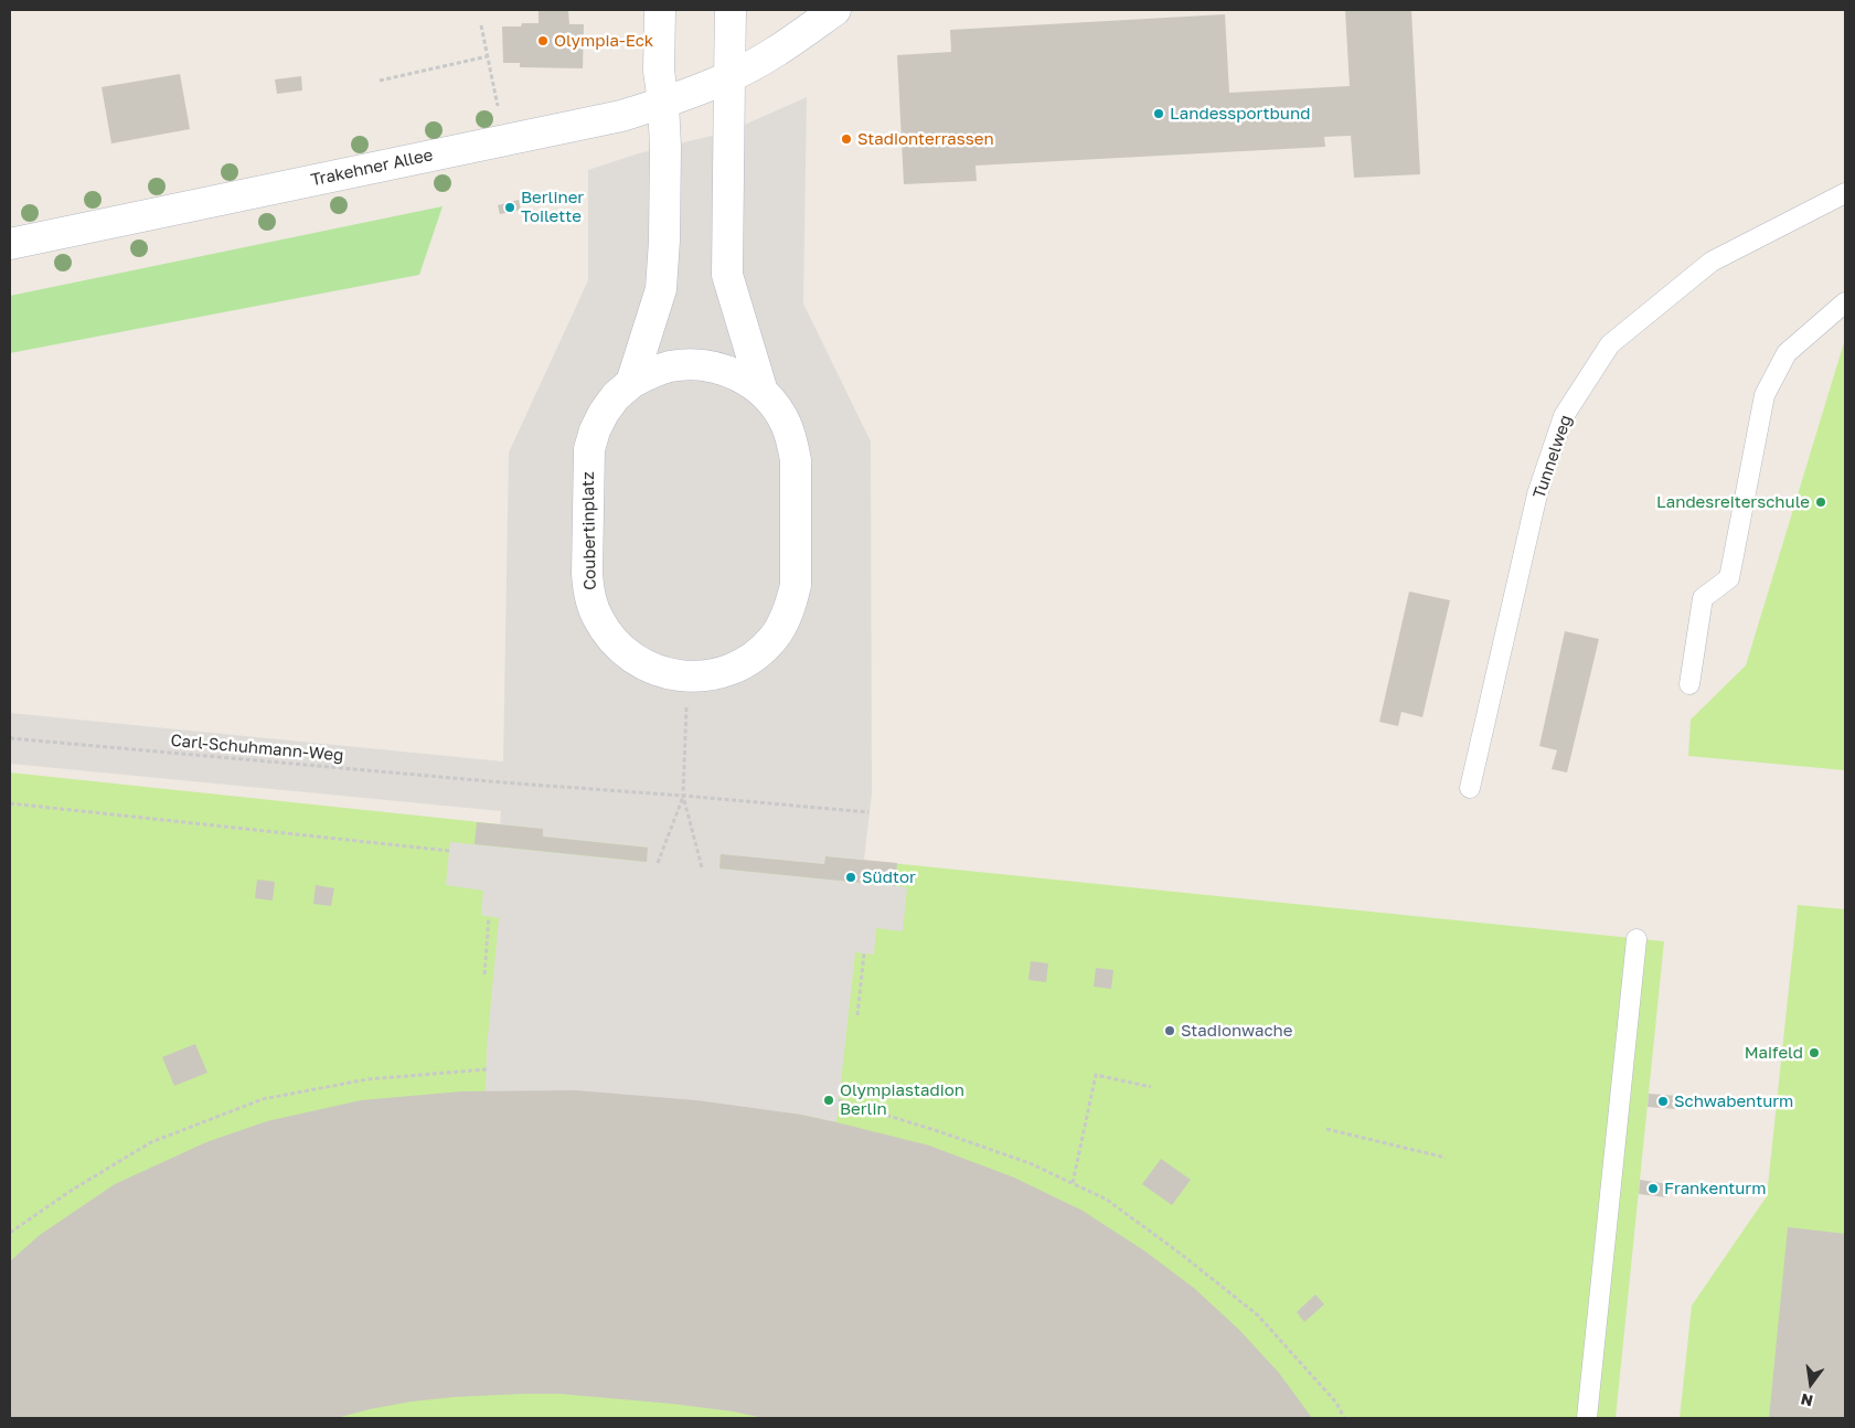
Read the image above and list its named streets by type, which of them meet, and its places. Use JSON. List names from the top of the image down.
{
  "streets": {
    "street": ["Trakehner Allee", "Coubertinplatz"],
    "lane": ["Tunnelweg"],
    "path": ["Carl-Schuhmann-Weg"]
  },
  "crossings": [
    ["Trakehner Allee", "Coubertinplatz"]
  ],
  "places": [
    "Olympia-Eck",
    "Landessportbund",
    "Stadionterrassen",
    "Berliner Toilette",
    "Landesreiterschule",
    "Südtor",
    "Stadionwache",
    "Maifeld",
    "Olympiastadion Berlin",
    "Schwabenturm",
    "Frankenturm"
  ],
  "north": "bottom"
}
